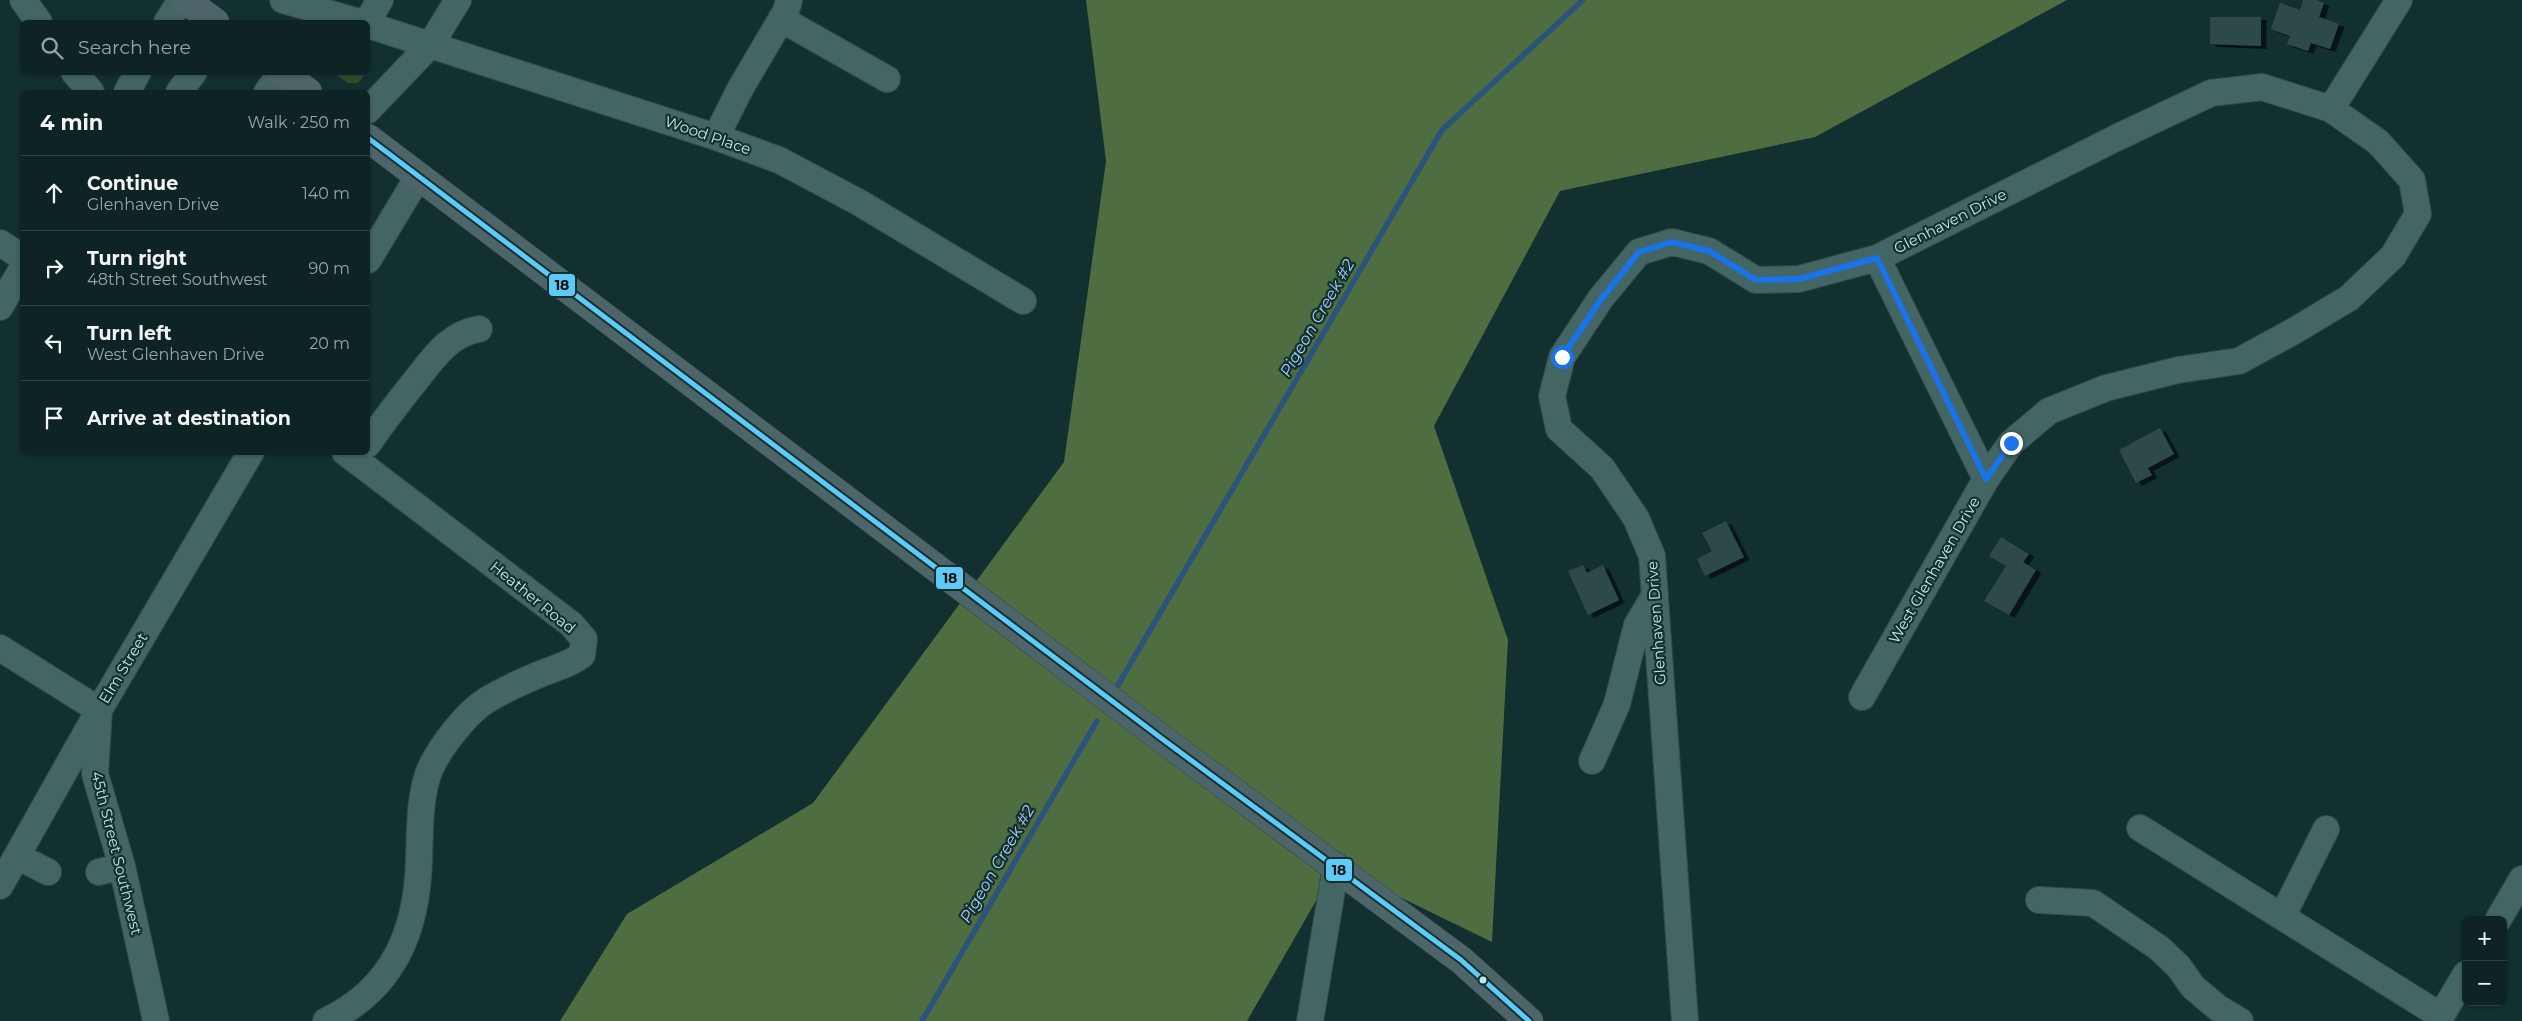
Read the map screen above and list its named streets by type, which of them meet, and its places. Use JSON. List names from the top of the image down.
{
  "streets": {
    "street": [
      "Wood Place",
      "Glenhaven Drive",
      "West Glenhaven Drive",
      "Heather Road",
      "Elm Street",
      "45th Street Southwest"
    ]
  },
  "crossings": [
    ["Glenhaven Drive", "West Glenhaven Drive"],
    ["Elm Street", "45th Street Southwest"]
  ],
  "water": ["Pigeon Creek #2"],
  "lines": ["transit line 18"],
  "page": {
    "search": "Search here",
    "heading": ["4 min", "Walk · 250 m"],
    "list": [
      ["Continue", "Glenhaven Drive", "140 m"],
      ["Turn right", "48th Street Southwest", "90 m"],
      ["Turn left", "West Glenhaven Drive", "20 m"],
      "Arrive at destination"
    ],
    "map_buttons": ["+", "−"]
  }
}
